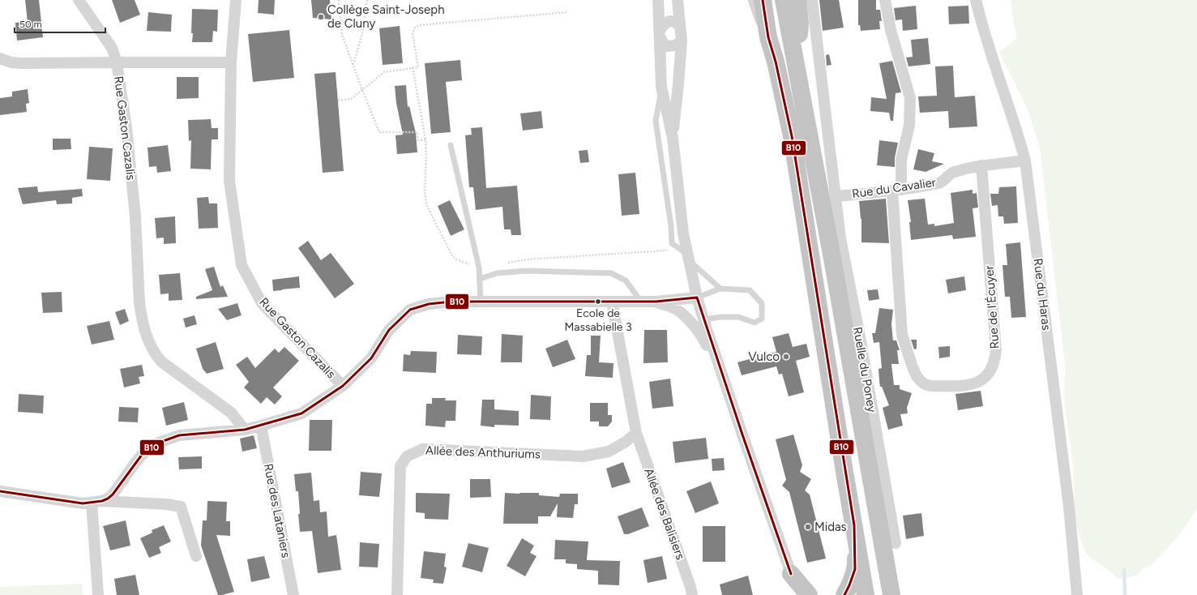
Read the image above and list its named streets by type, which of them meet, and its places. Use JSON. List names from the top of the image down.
{
  "streets": {
    "street": [
      "Rue Gaston Cazalis",
      "Rue du Cavalier",
      "Rue du Haras",
      "Rue de l'Écuyer",
      "Ruelle du Poney",
      "Allée des Anthuriums",
      "Rue des Lataniers",
      "Allée des Balisiers"
    ]
  },
  "crossings": [
    ["Rue du Cavalier", "Rue du Haras"],
    ["Rue du Cavalier", "Rue de l'Écuyer"],
    ["Rue du Cavalier", "Ruelle du Poney"],
    ["Allée des Anthuriums", "Allée des Balisiers"]
  ],
  "places": [
    "Collège Saint-Joseph de Cluny",
    "Ecole de Massabielle 3",
    "Vulco",
    "Midas"
  ],
  "lines": ["transit line B10"],
  "scale_bar": "50 m"
}
